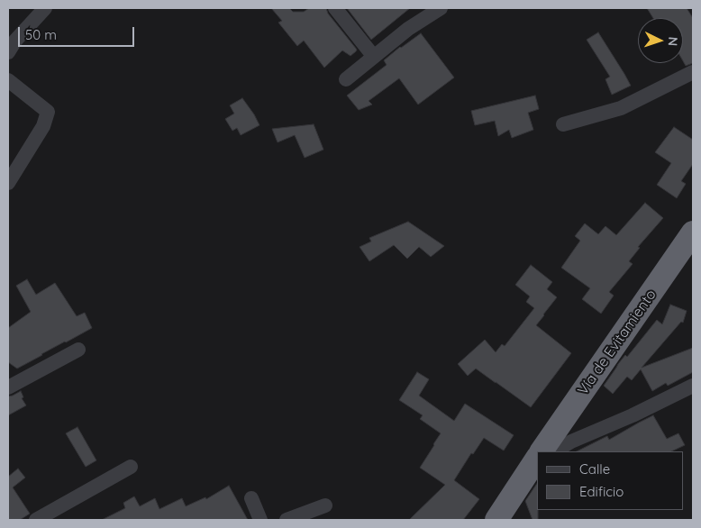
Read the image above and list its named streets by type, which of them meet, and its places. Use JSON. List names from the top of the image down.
{
  "streets": {
    "highway": ["Vía de Evitamiento"]
  },
  "legend": ["Calle", "Edificio"],
  "scale_bar": "50 m",
  "north": "right"
}
